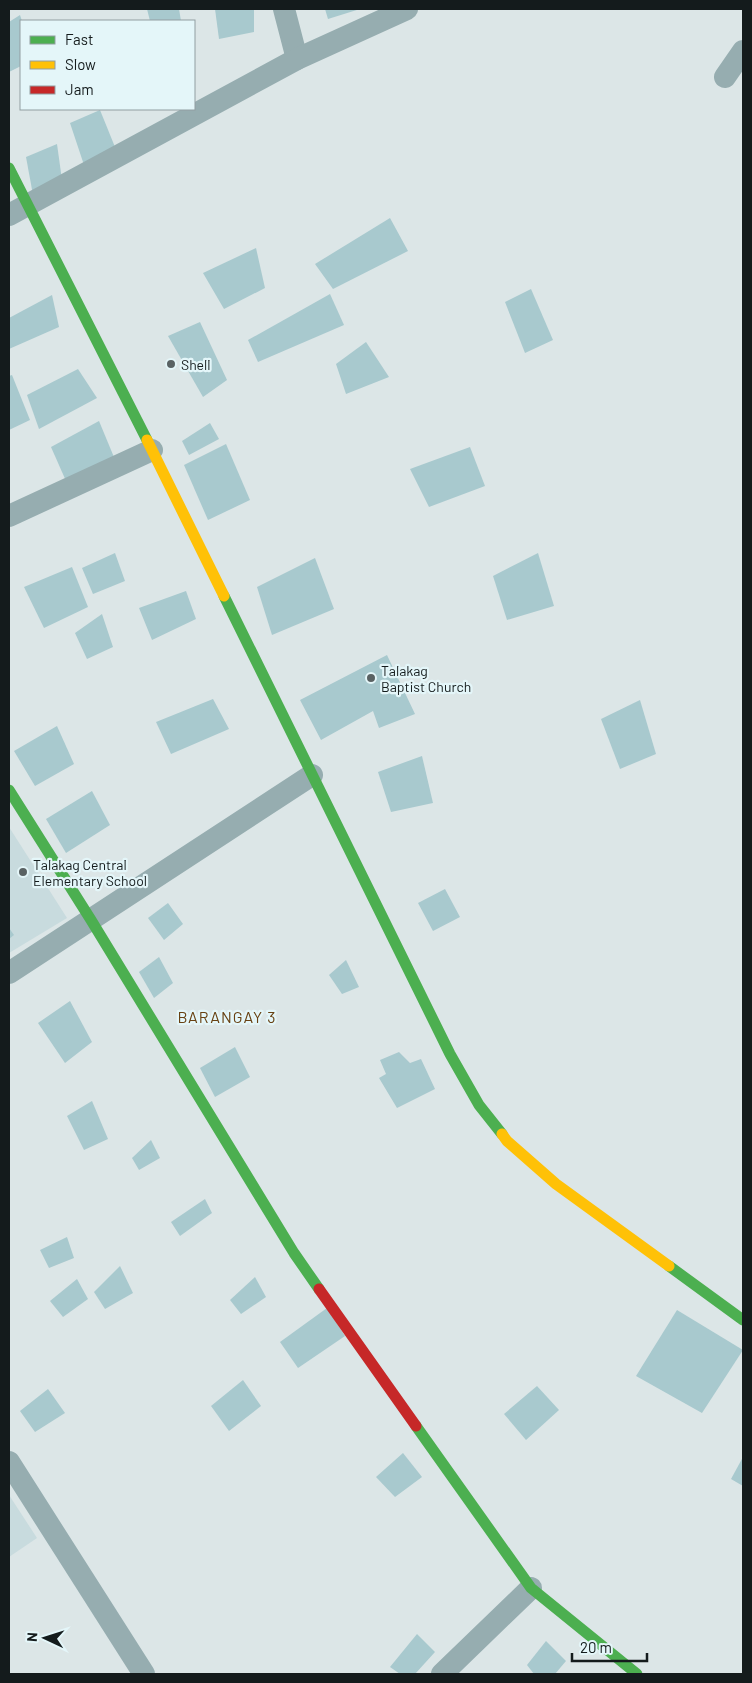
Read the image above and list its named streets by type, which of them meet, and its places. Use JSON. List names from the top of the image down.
{
  "districts": ["BARANGAY 3"],
  "places": ["Shell", "Talakag Baptist Church", "Talakag Central Elementary School"],
  "legend": ["Fast", "Slow", "Jam"],
  "scale_bar": "20 m",
  "north": "left"
}
